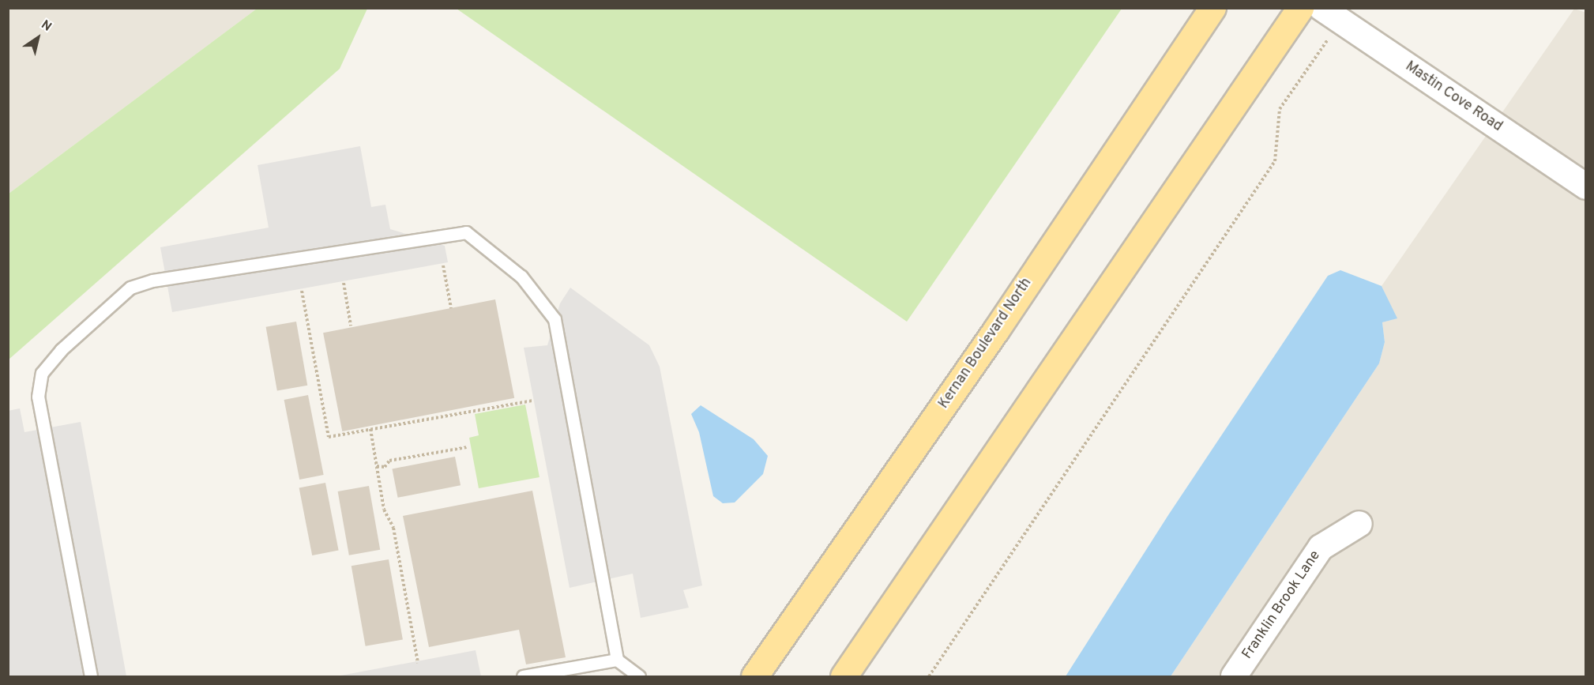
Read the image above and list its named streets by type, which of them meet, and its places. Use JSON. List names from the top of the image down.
{
  "streets": {
    "main road": ["Kernan Boulevard North"],
    "street": ["Mastin Cove Road", "Franklin Brook Lane"]
  },
  "north": "top right"
}
